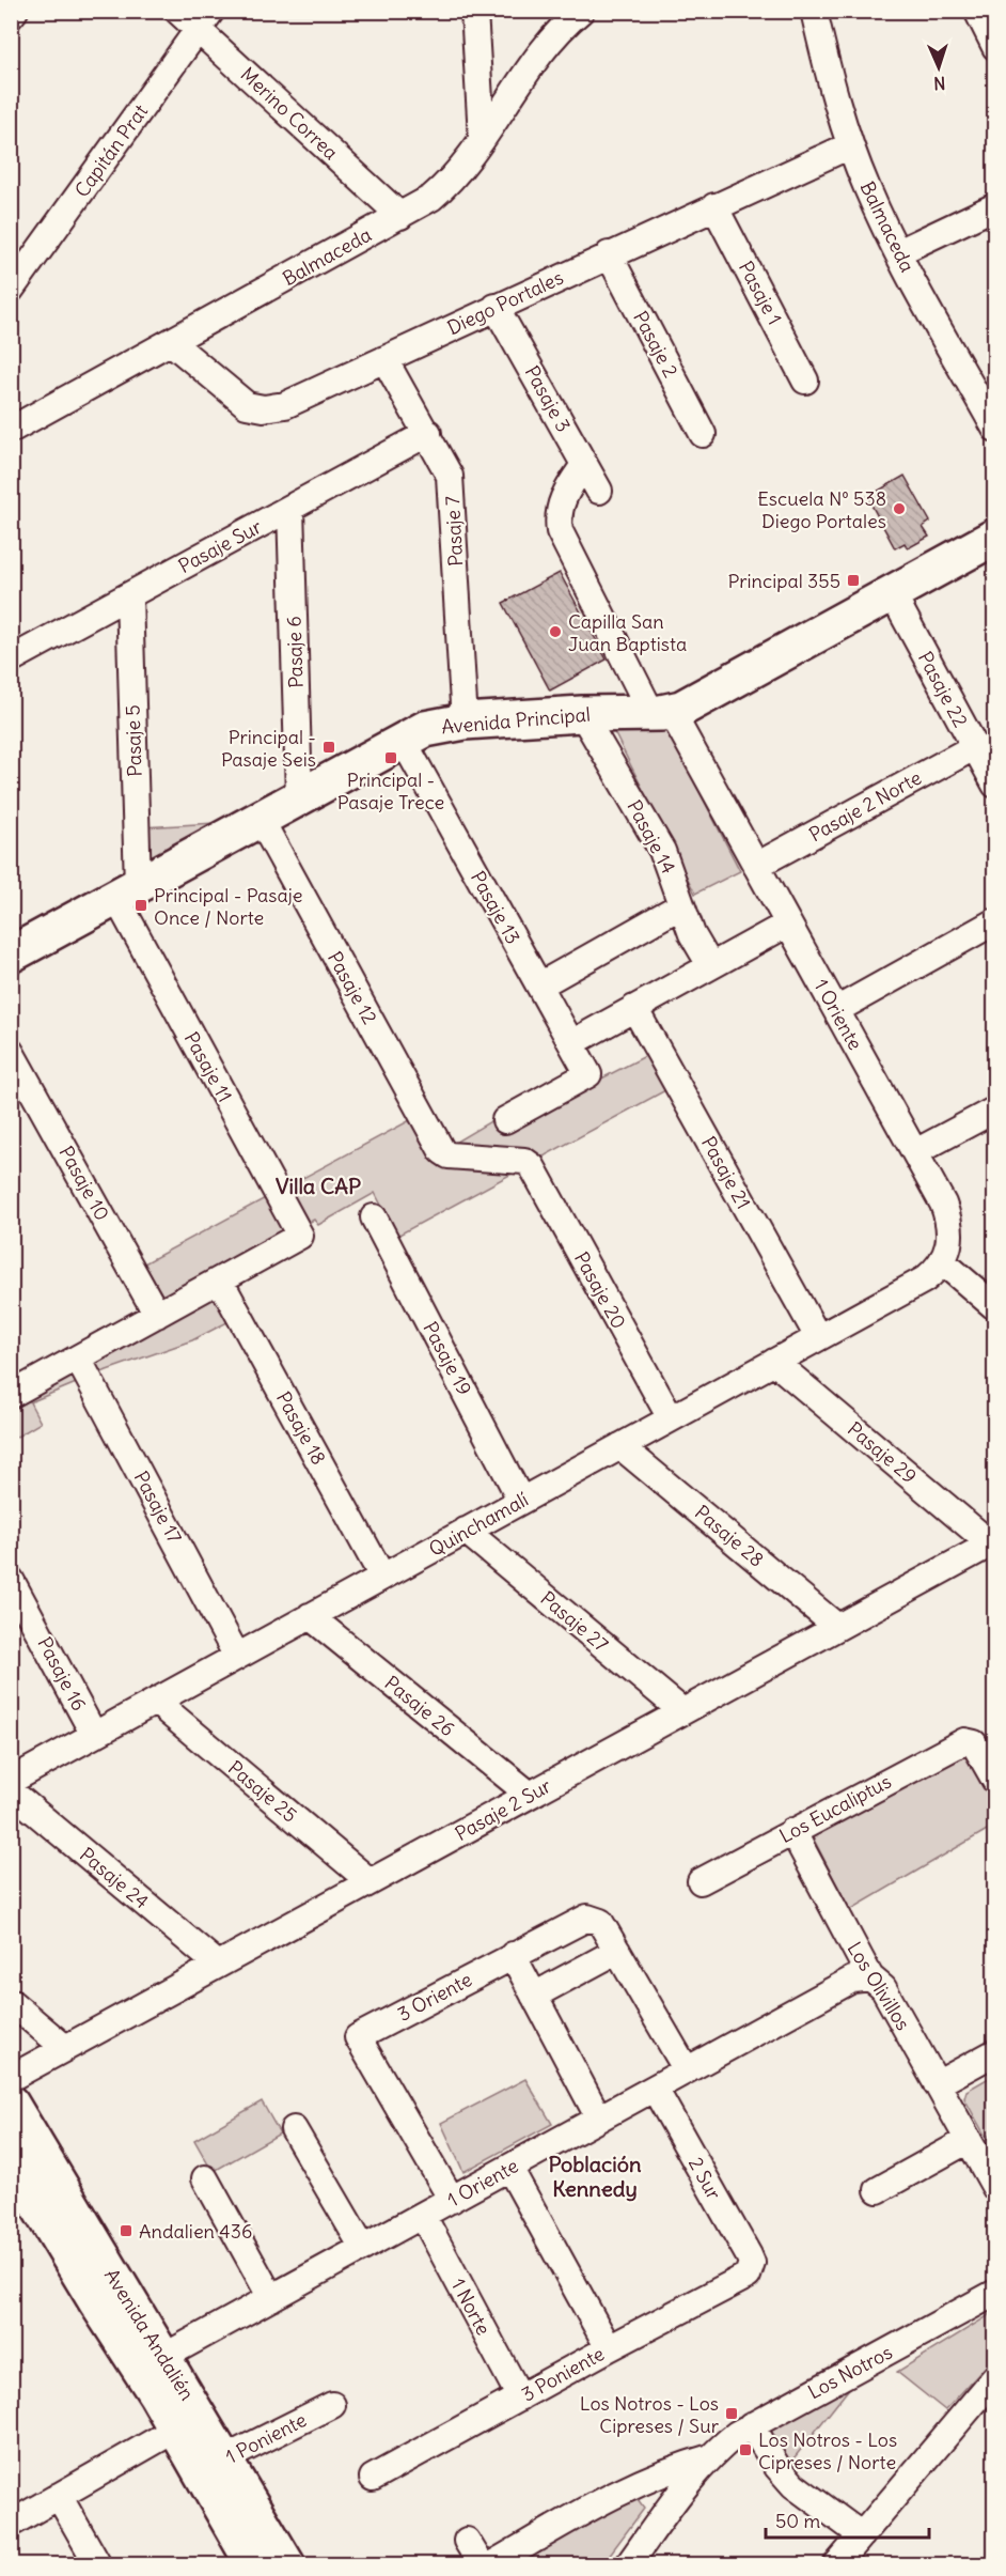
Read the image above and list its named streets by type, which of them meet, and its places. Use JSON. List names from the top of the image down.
{
  "streets": {
    "main road": ["Avenida Principal", "Avenida Andalién"],
    "street": [
      "Merino Correa",
      "Capitán Prat",
      "Balmaceda",
      "Pasaje 1",
      "Diego Portales",
      "Pasaje 2",
      "Pasaje 3",
      "Pasaje 7",
      "Pasaje Sur",
      "Pasaje 6",
      "Pasaje 22",
      "Pasaje 5",
      "Pasaje 2 Norte",
      "Pasaje 14",
      "Pasaje 13",
      "Pasaje 12",
      "1 Oriente",
      "Pasaje 11",
      "Pasaje 21",
      "Pasaje 10",
      "Pasaje 20",
      "Pasaje 19",
      "Pasaje 18",
      "Pasaje 29",
      "Pasaje 17",
      "Quinchamalí",
      "Pasaje 28",
      "Pasaje 27",
      "Pasaje 16",
      "Pasaje 26",
      "Pasaje 25",
      "Los Eucaliptus",
      "Pasaje 2 Sur",
      "Pasaje 24",
      "Los Olivillos",
      "3 Oriente",
      "2 Sur",
      "1 Norte",
      "Los Notros",
      "3 Poniente",
      "1 Poniente"
    ]
  },
  "crossings": [
    ["Merino Correa", "Capitán Prat"],
    ["Merino Correa", "Balmaceda"],
    ["Balmaceda", "Diego Portales"],
    ["Pasaje 1", "Diego Portales"],
    ["Diego Portales", "Pasaje 2"],
    ["Diego Portales", "Pasaje 3"],
    ["Diego Portales", "Pasaje 7"],
    ["Pasaje 3", "1 Oriente"],
    ["Pasaje 7", "Pasaje Sur"],
    ["Pasaje 7", "Avenida Principal"],
    ["Pasaje Sur", "Pasaje 6"],
    ["Pasaje Sur", "Pasaje 5"],
    ["Pasaje 6", "Avenida Principal"],
    ["Pasaje 22", "Avenida Principal"],
    ["Pasaje 22", "Pasaje 2 Norte"],
    ["Avenida Principal", "Pasaje 5"],
    ["Avenida Principal", "Pasaje 14"],
    ["Avenida Principal", "Pasaje 13"],
    ["Avenida Principal", "Pasaje 12"],
    ["Avenida Principal", "1 Oriente"],
    ["Avenida Principal", "Pasaje 11"],
    ["Pasaje 5", "Pasaje 11"],
    ["Pasaje 2 Norte", "1 Oriente"],
    ["Pasaje 12", "Pasaje 20"],
    ["1 Oriente", "Quinchamalí"],
    ["1 Oriente", "Los Olivillos"],
    ["1 Oriente", "3 Oriente"],
    ["1 Oriente", "2 Sur"],
    ["1 Oriente", "1 Norte"],
    ["1 Oriente", "Avenida Andalién"],
    ["Pasaje 11", "Pasaje 18"],
    ["Pasaje 21", "Quinchamalí"],
    ["Pasaje 20", "Quinchamalí"],
    ["Pasaje 19", "Quinchamalí"],
    ["Pasaje 18", "Quinchamalí"],
    ["Pasaje 29", "Quinchamalí"],
    ["Pasaje 29", "Pasaje 2 Sur"],
    ["Pasaje 17", "Quinchamalí"],
    ["Quinchamalí", "Pasaje 28"],
    ["Quinchamalí", "Pasaje 27"],
    ["Quinchamalí", "Pasaje 16"],
    ["Quinchamalí", "Pasaje 26"],
    ["Quinchamalí", "Pasaje 25"],
    ["Pasaje 28", "Pasaje 2 Sur"],
    ["Pasaje 27", "Pasaje 2 Sur"],
    ["Pasaje 26", "Pasaje 2 Sur"],
    ["Pasaje 25", "Pasaje 2 Sur"],
    ["Los Eucaliptus", "Los Olivillos"],
    ["Pasaje 2 Sur", "Pasaje 24"],
    ["2 Sur", "3 Poniente"],
    ["1 Norte", "3 Poniente"],
    ["Avenida Andalién", "1 Poniente"]
  ],
  "districts": ["Villa CAP", "Población Kennedy"],
  "places": {
    "other": ["Escuela Nº 538 Diego Portales", "Capilla San Juan Baptista"],
    "transit": [
      "Principal 355",
      "Principal - Pasaje Seis",
      "Principal - Pasaje Trece",
      "Principal - Pasaje Once / Norte",
      "Andalien 436",
      "Los Notros - Los Cipreses / Sur",
      "Los Notros - Los Cipreses / Norte"
    ]
  },
  "scale_bar": "50 m",
  "north": "bottom"
}
